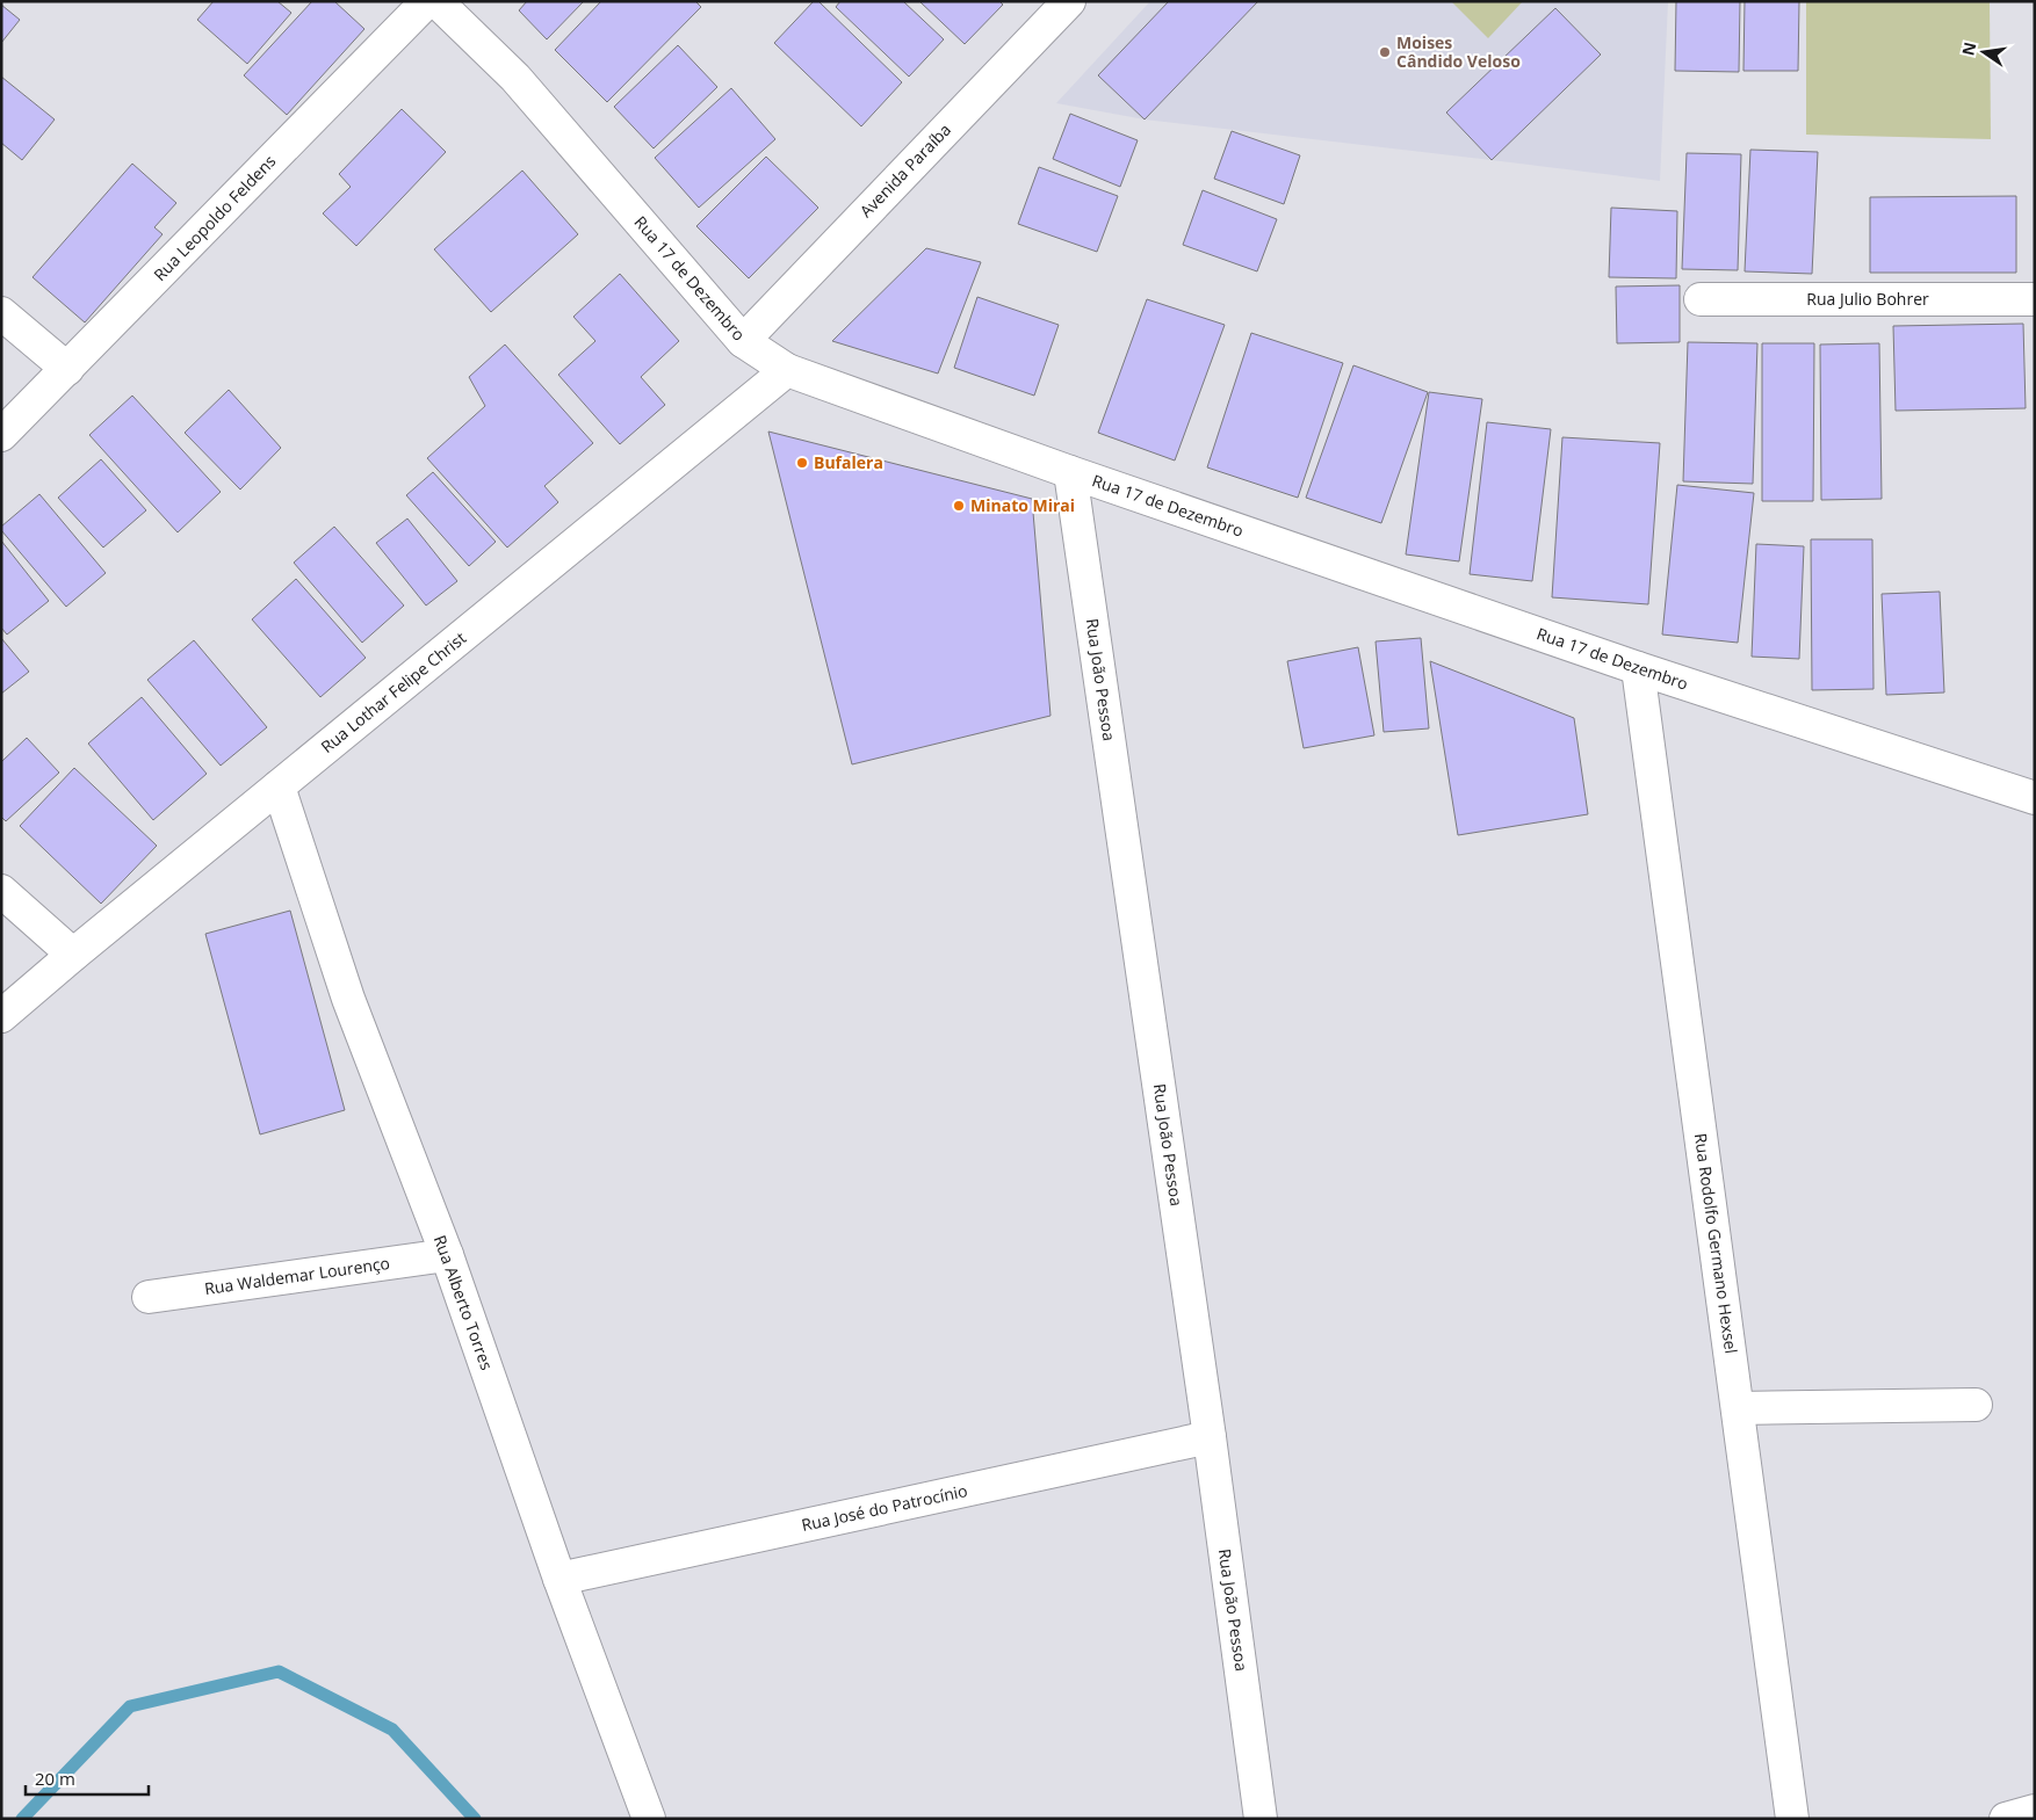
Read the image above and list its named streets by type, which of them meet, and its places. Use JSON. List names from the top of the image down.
{
  "streets": {
    "street": [
      "Avenida Paraíba",
      "Rua Leopoldo Feldens",
      "Rua 17 de Dezembro",
      "Rua Julio Bohrer",
      "Rua João Pessoa",
      "Rua Lothar Felipe Christ",
      "Rua Rodolfo Germano Hexsel",
      "Rua Waldemar Lourenço",
      "Rua Alberto Torres",
      "Rua José do Patrocínio"
    ]
  },
  "crossings": [
    ["Avenida Paraíba", "Rua 17 de Dezembro"],
    ["Rua 17 de Dezembro", "Rua João Pessoa"],
    ["Rua 17 de Dezembro", "Rua Lothar Felipe Christ"],
    ["Rua 17 de Dezembro", "Rua Rodolfo Germano Hexsel"],
    ["Rua João Pessoa", "Rua José do Patrocínio"],
    ["Rua Lothar Felipe Christ", "Rua Alberto Torres"],
    ["Rua Waldemar Lourenço", "Rua Alberto Torres"],
    ["Rua Alberto Torres", "Rua José do Patrocínio"]
  ],
  "places": ["Moises Cândido Veloso", "Bufalera", "Minato Mirai"],
  "scale_bar": "20 m",
  "north": "left"
}
